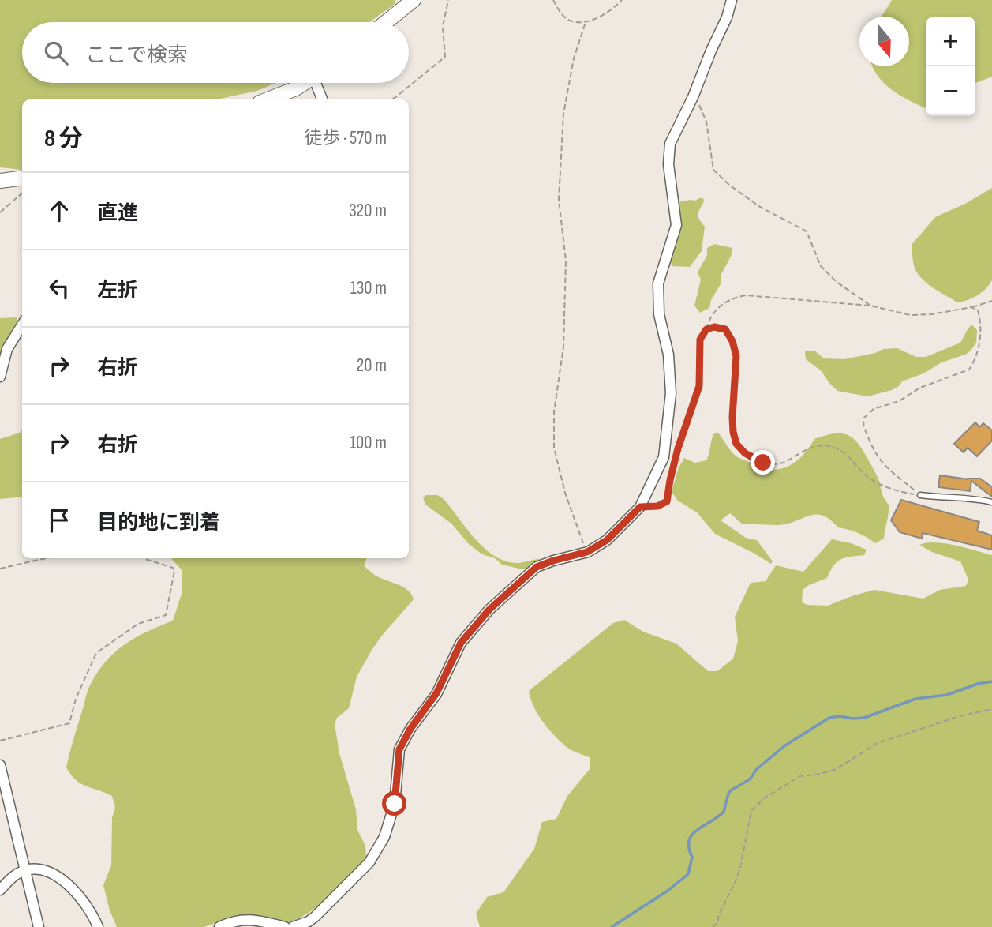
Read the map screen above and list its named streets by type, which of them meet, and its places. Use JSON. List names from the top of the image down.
{
  "north": "bottom",
  "page": {
    "map_buttons": ["+", "−"],
    "search": "ここで検索",
    "heading": ["8 分", "徒歩 · 570 m"],
    "list": [
      ["直進", "320 m"],
      ["左折", "130 m"],
      ["右折", "20 m"],
      ["右折", "100 m"],
      "目的地に到着"
    ]
  }
}
